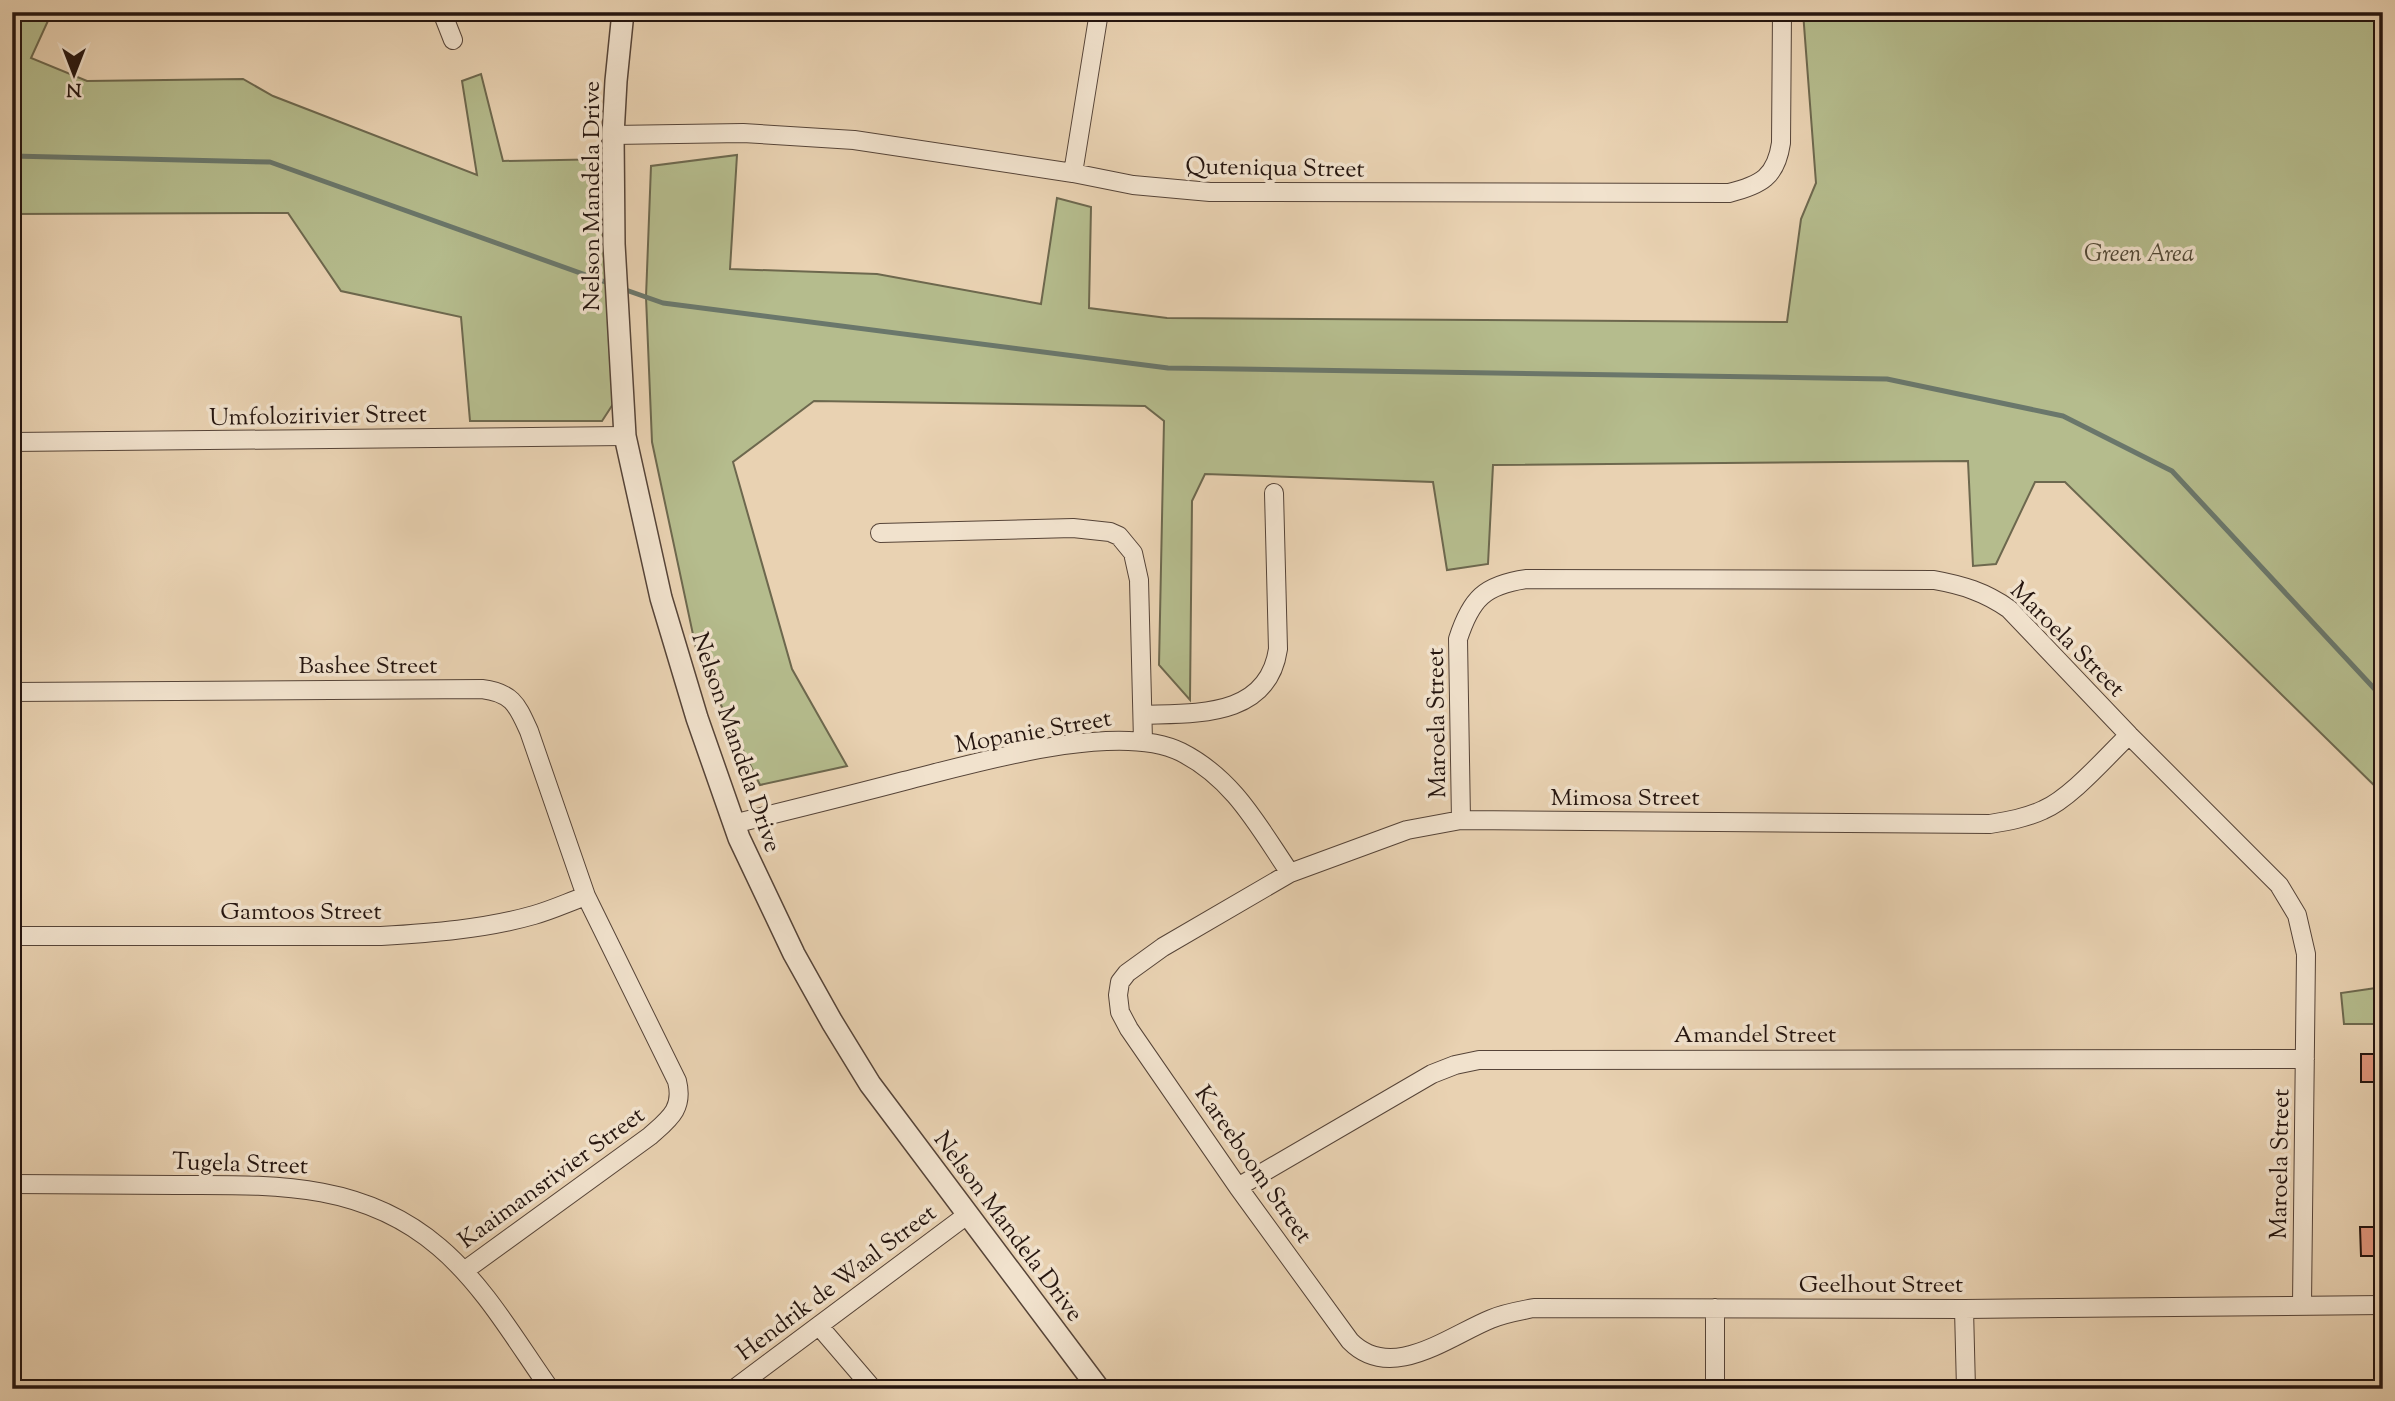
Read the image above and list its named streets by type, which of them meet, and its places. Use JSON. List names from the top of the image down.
{
  "streets": {
    "street": [
      "Quteniqua Street",
      "Nelson Mandela Drive",
      "Umfolozirivier Street",
      "Maroela Street",
      "Bashee Street",
      "Mopanie Street",
      "Mimosa Street",
      "Gamtoos Street",
      "Amandel Street",
      "Tugela Street",
      "Kareeboom Street",
      "Kaaimansrivier Street",
      "Hendrik de Waal Street",
      "Geelhout Street"
    ]
  },
  "crossings": [
    ["Quteniqua Street", "Nelson Mandela Drive"],
    ["Nelson Mandela Drive", "Umfolozirivier Street"],
    ["Nelson Mandela Drive", "Mopanie Street"],
    ["Nelson Mandela Drive", "Hendrik de Waal Street"],
    ["Maroela Street", "Mimosa Street"],
    ["Maroela Street", "Amandel Street"],
    ["Maroela Street", "Geelhout Street"],
    ["Bashee Street", "Gamtoos Street"],
    ["Bashee Street", "Kaaimansrivier Street"],
    ["Mopanie Street", "Mimosa Street"],
    ["Mimosa Street", "Kareeboom Street"],
    ["Gamtoos Street", "Kaaimansrivier Street"],
    ["Amandel Street", "Kareeboom Street"],
    ["Tugela Street", "Kaaimansrivier Street"],
    ["Kareeboom Street", "Geelhout Street"]
  ],
  "parks": ["Green Area"],
  "north": "bottom"
}
